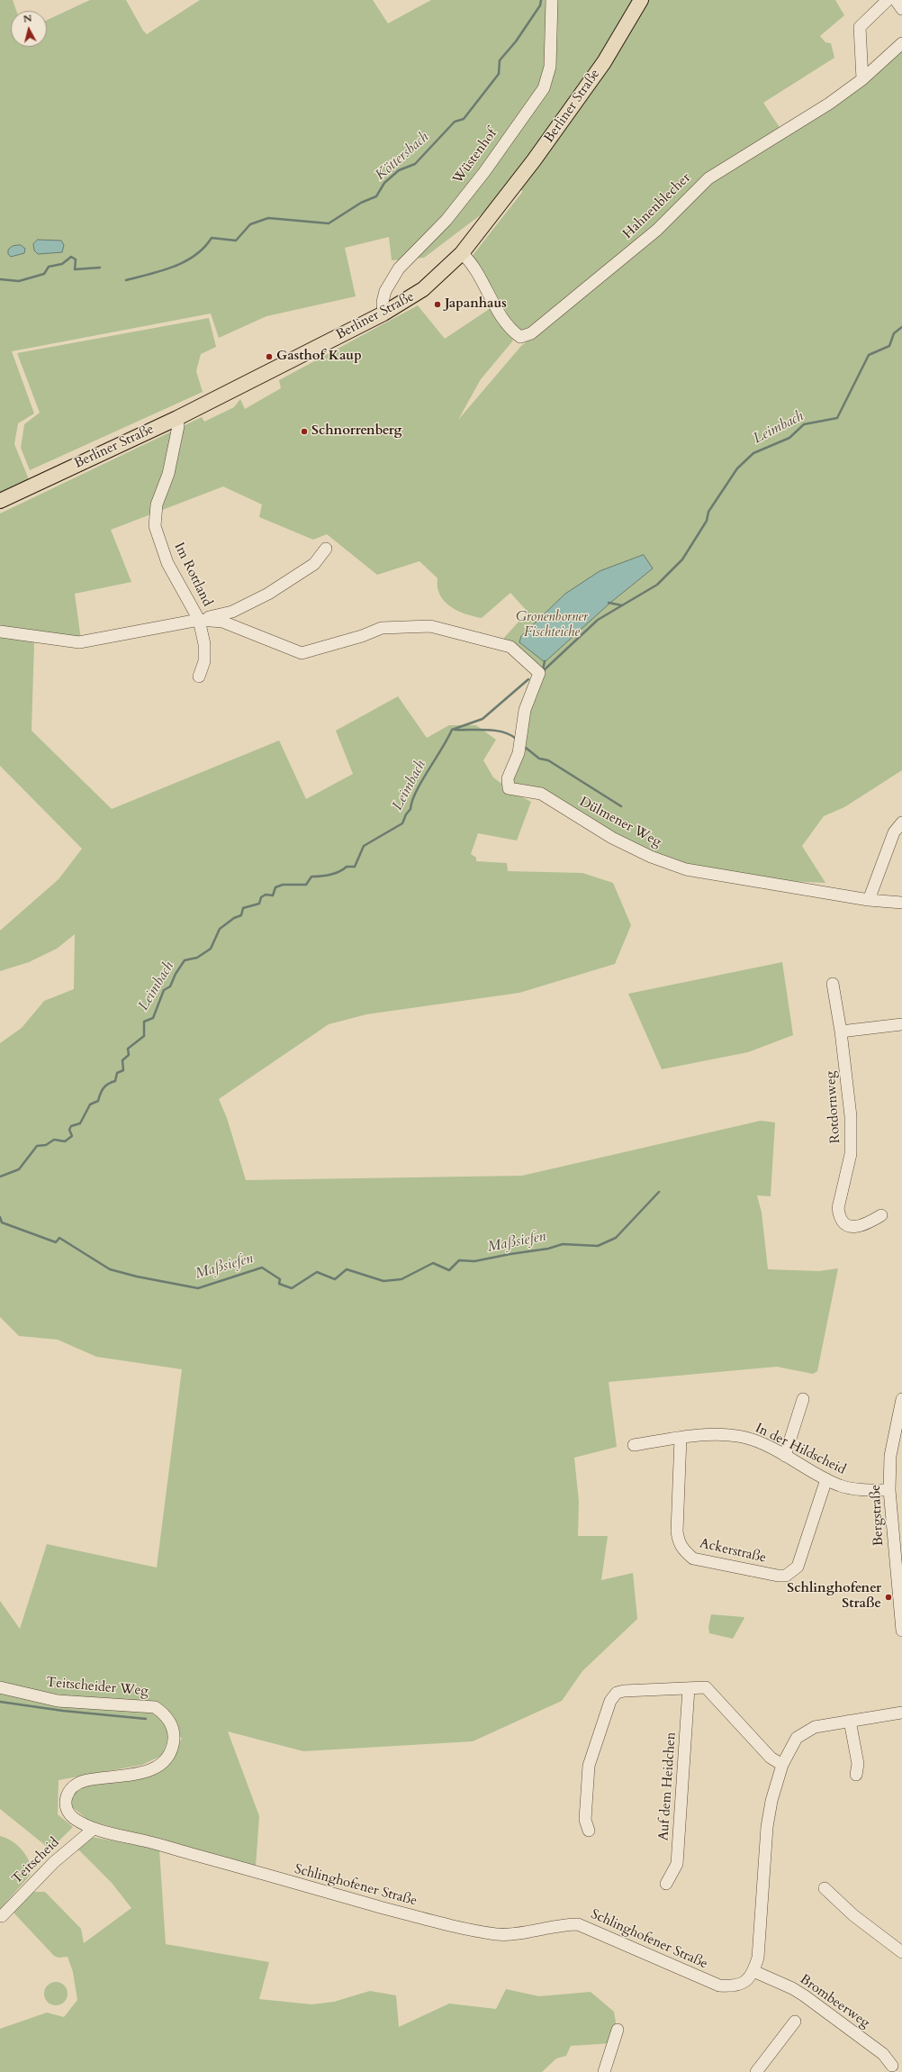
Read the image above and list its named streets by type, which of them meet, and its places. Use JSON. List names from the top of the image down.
{
  "streets": {
    "main road": ["Berliner Straße"],
    "street": [
      "Wüstenhof",
      "Hahnenblecher",
      "Im Rottland",
      "Dülmener Weg",
      "Rotdornweg",
      "In der Hildscheid",
      "Bergstraße",
      "Ackerstraße",
      "Teitscheider Weg",
      "Auf dem Heidchen",
      "Teitscheid",
      "Schlinghofener Straße",
      "Brombeerweg"
    ]
  },
  "crossings": [
    ["Berliner Straße", "Wüstenhof"],
    ["Berliner Straße", "Hahnenblecher"],
    ["Berliner Straße", "Im Rottland"],
    ["Im Rottland", "Dülmener Weg"],
    ["In der Hildscheid", "Bergstraße"],
    ["In der Hildscheid", "Ackerstraße"],
    ["Teitscheider Weg", "Schlinghofener Straße"],
    ["Teitscheid", "Schlinghofener Straße"],
    ["Schlinghofener Straße", "Brombeerweg"]
  ],
  "water": ["Köttersbach", "Leimbach", "Maßsiefen"],
  "parks": ["Gronenborner Fischteiche"],
  "places": [
    "Japanhaus",
    "Gasthof Kaup",
    "Schnorrenberg",
    "Schlinghofener Straße"
  ],
  "north": "top"
}
